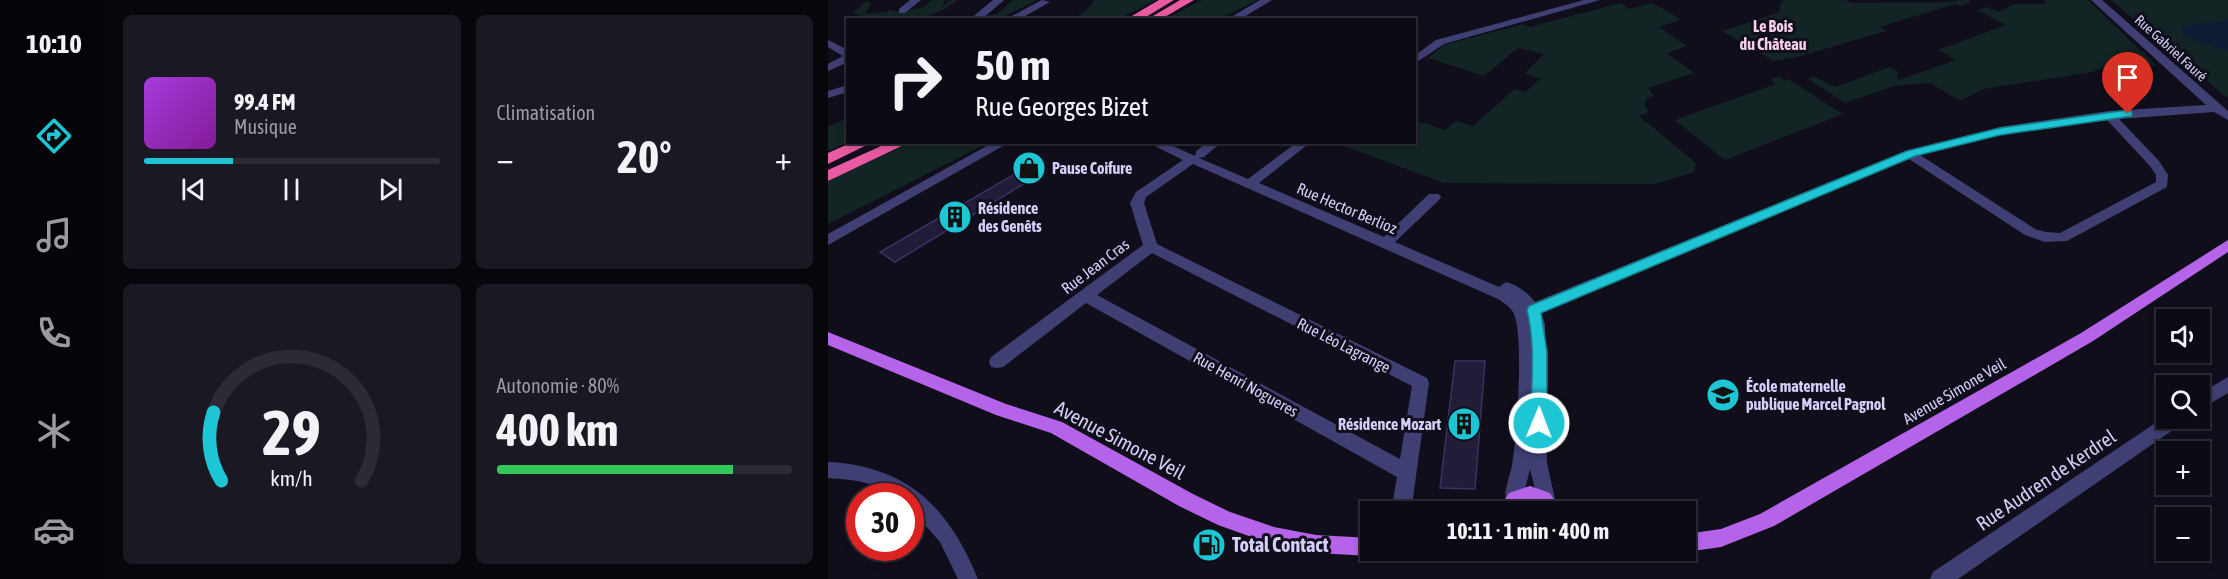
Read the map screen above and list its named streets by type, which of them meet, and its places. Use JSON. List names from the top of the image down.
{
  "streets": {
    "main road": ["Avenue Simone Veil"],
    "street": [
      "Rue Gabriel Fauré",
      "Rue Hector Berlioz",
      "Rue Jean Cras",
      "Rue Léo Lagrange",
      "Rue Henri Nogueres",
      "Rue Audren de Kerdrel"
    ]
  },
  "crossings": [
    ["Rue Hector Berlioz", "Rue Jean Cras"],
    ["Rue Jean Cras", "Rue Léo Lagrange"],
    ["Rue Jean Cras", "Rue Henri Nogueres"],
    ["Rue Léo Lagrange", "Rue Henri Nogueres"]
  ],
  "districts": ["Le Bois du Château"],
  "places": {
    "shop": ["Pause Coifure"],
    "building": ["Résidence des Genêts", "Résidence Mozart"],
    "school or university": ["École maternelle publique Marcel Pagnol"],
    "fuel station": ["Total Contact"]
  },
  "page": {
    "tabs": "10:10",
    "tile": [
      "Climatisation",
      ["Autonomie · 80%", "400 km"]
    ],
    "turn": ["50 m", "Rue Georges Bizet"],
    "song": ["99.4 FM", "Musique"],
    "heat": ["−", "20°", "+"],
    "map_buttons": ["+", "−"],
    "limit": "30",
    "trip": "10:11 · 1 min · 400 m",
    "gauge": ["29", "km/h"]
  }
}
